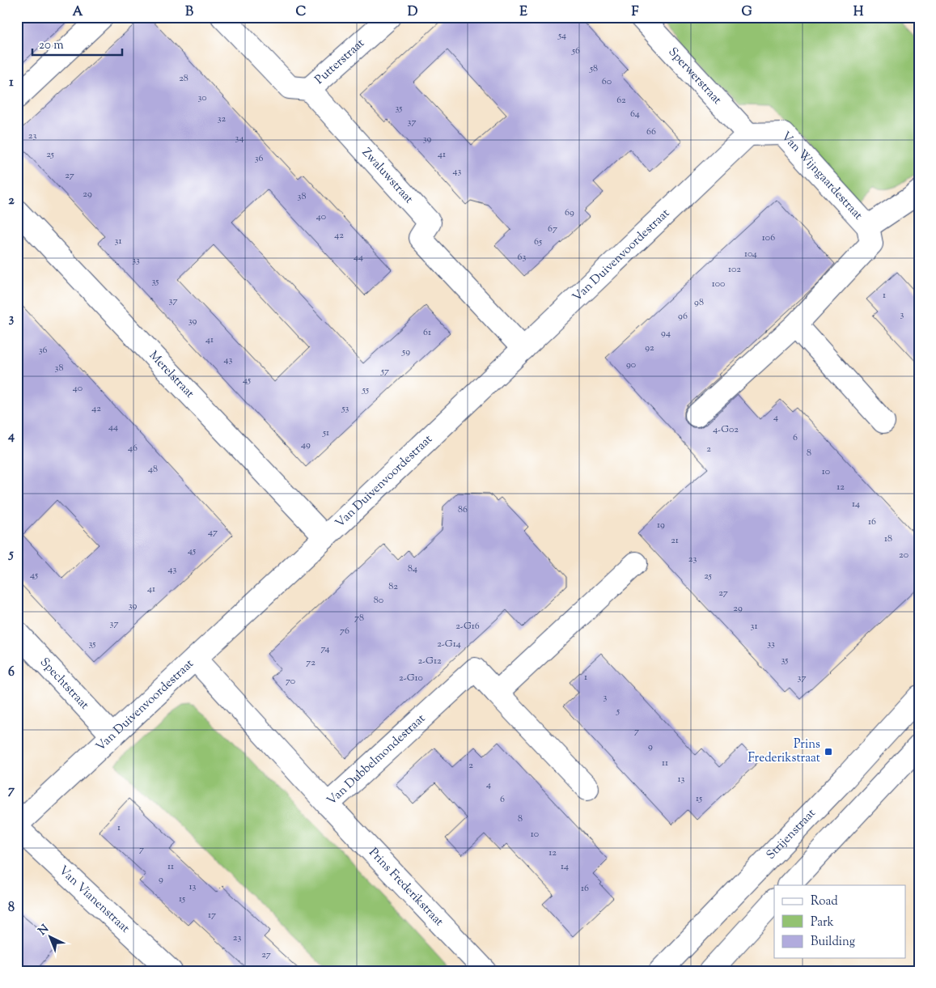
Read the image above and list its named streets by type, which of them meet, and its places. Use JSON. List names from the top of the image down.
{
  "streets": {
    "street": [
      "Putterstraat",
      "Sperwerstraat",
      "Zwaluwstraat",
      "Van Wijngaardestraat",
      "Van Duivenvoordestraat",
      "Merelstraat",
      "Spechtstraat",
      "Van Dubbelmondestraat",
      "Strijenstraat",
      "Prins Frederikstraat",
      "Van Vianenstraat"
    ]
  },
  "crossings": [
    ["Putterstraat", "Zwaluwstraat"],
    ["Sperwerstraat", "Van Wijngaardestraat"],
    ["Sperwerstraat", "Van Duivenvoordestraat"],
    ["Zwaluwstraat", "Van Duivenvoordestraat"],
    ["Van Wijngaardestraat", "Van Duivenvoordestraat"],
    ["Van Duivenvoordestraat", "Merelstraat"],
    ["Van Duivenvoordestraat", "Spechtstraat"],
    ["Van Duivenvoordestraat", "Van Dubbelmondestraat"],
    ["Van Dubbelmondestraat", "Prins Frederikstraat"]
  ],
  "places": {
    "transit": ["Prins Frederikstraat"]
  },
  "house_numbers": [
    "54",
    "56",
    "58",
    "28",
    "60",
    "30",
    "62",
    "35",
    "64",
    "32",
    "37",
    "66",
    "23",
    "34",
    "39",
    "25",
    "41",
    "36",
    "43",
    "27",
    "29",
    "38",
    "69",
    "40",
    "67",
    "42",
    "106",
    "31",
    "65",
    "104",
    "44",
    "63",
    "33",
    "102",
    "35",
    "100",
    "1",
    "37",
    "98",
    "3",
    "96",
    "39",
    "61",
    "94",
    "41",
    "92",
    "36",
    "59",
    "43",
    "90",
    "38",
    "57",
    "45",
    "40",
    "55",
    "42",
    "53",
    "4",
    "44",
    "4-G02",
    "51",
    "6",
    "49",
    "46",
    "2",
    "8",
    "48",
    "10",
    "12",
    "14",
    "86",
    "16",
    "19",
    "47",
    "18",
    "21",
    "45",
    "20",
    "23",
    "84",
    "43",
    "45",
    "25",
    "82",
    "41",
    "27",
    "80",
    "39",
    "29",
    "78",
    "37",
    "2-G16",
    "31",
    "76",
    "35",
    "2-G14",
    "33",
    "74",
    "35",
    "2-G12",
    "72",
    "1",
    "2-G10",
    "37",
    "70",
    "3",
    "5",
    "7",
    "9",
    "11",
    "2",
    "13",
    "4",
    "15",
    "6",
    "8",
    "1",
    "10",
    "7",
    "12",
    "11",
    "14",
    "9",
    "13",
    "16",
    "15",
    "17",
    "23",
    "27"
  ],
  "legend": ["Road", "Park", "Building"],
  "scale_bar": "20 m",
  "north": "top left",
  "grid": {
    "columns": [
      "A",
      "B",
      "C",
      "D",
      "E",
      "F",
      "G",
      "H"
    ],
    "rows": [
      "1",
      "2",
      "3",
      "4",
      "5",
      "6",
      "7",
      "8"
    ]
  }
}
